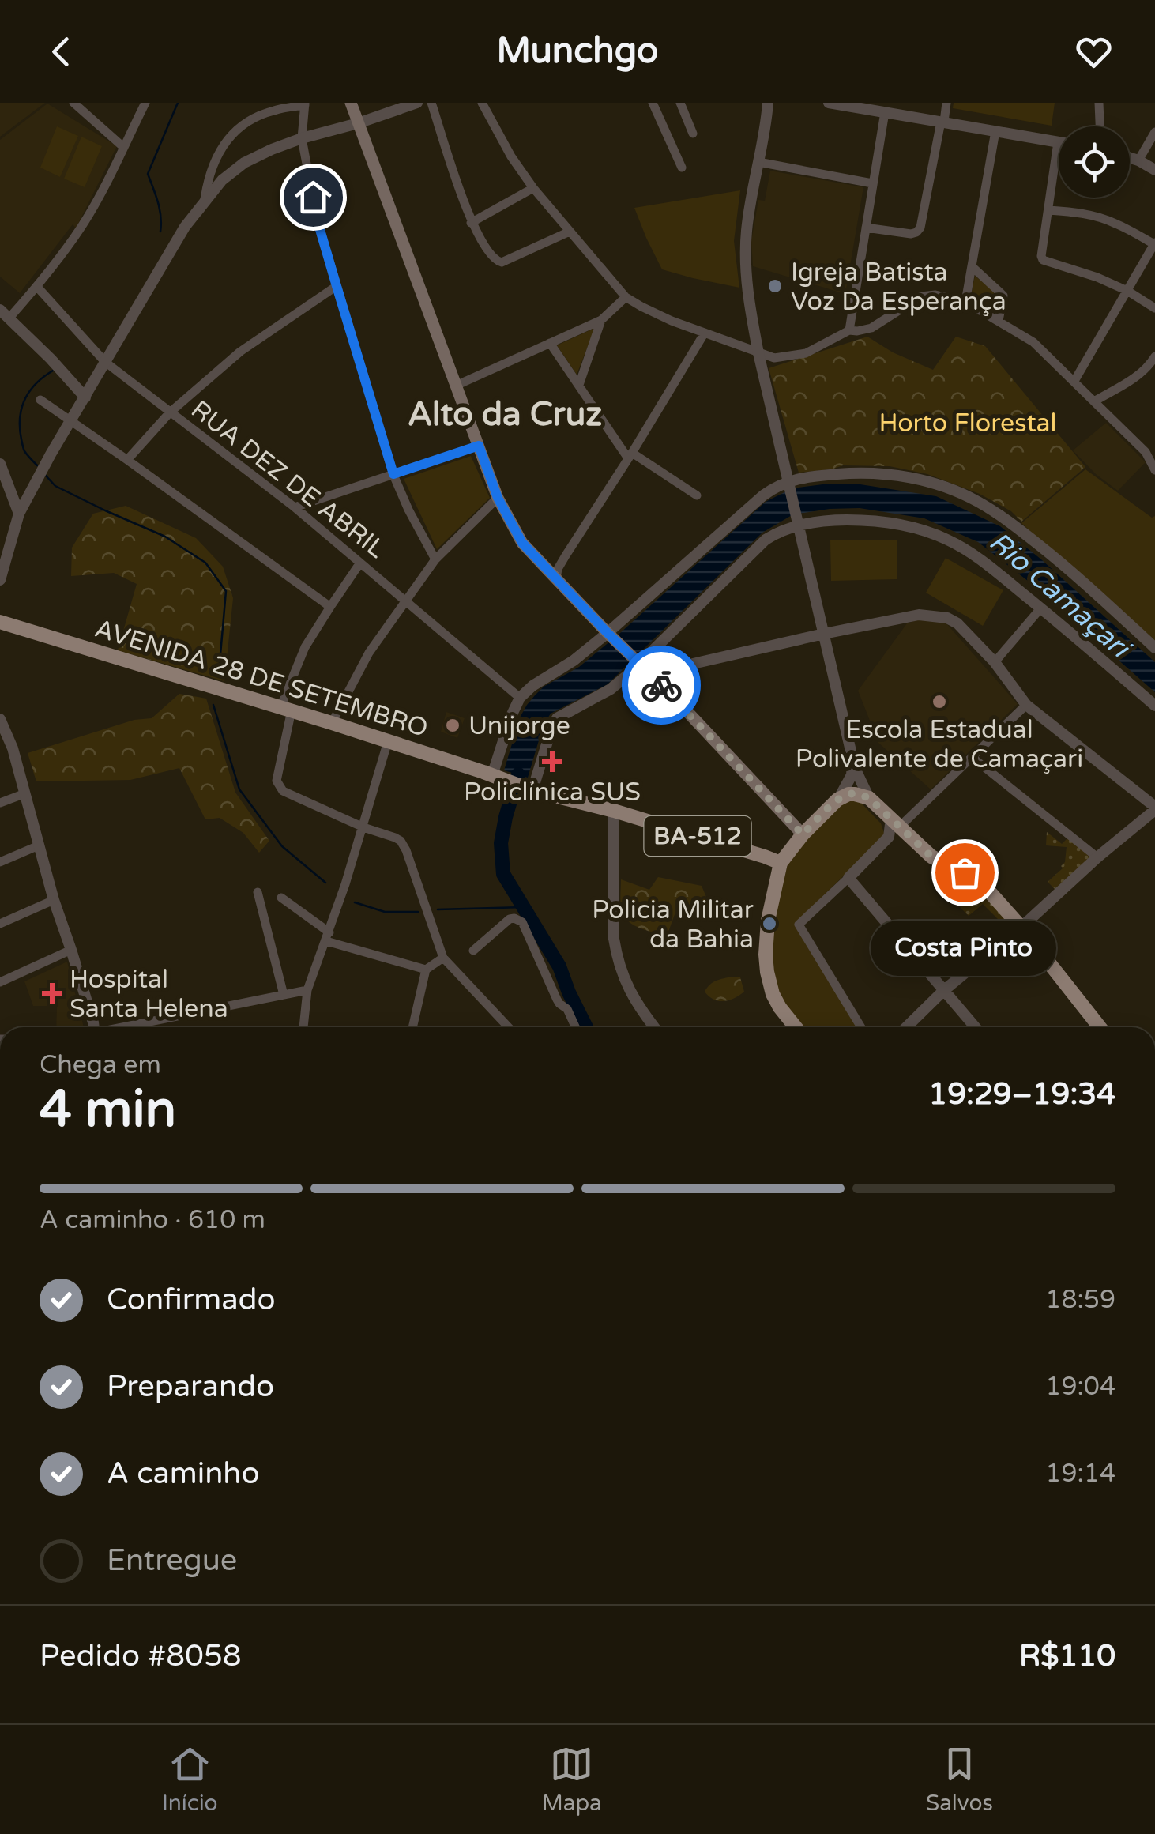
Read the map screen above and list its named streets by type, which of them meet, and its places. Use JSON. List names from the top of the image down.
{
  "streets": {
    "main road": ["AVENIDA 28 DE SETEMBRO", "BA-512"],
    "street": ["RUA DEZ DE ABRIL"]
  },
  "crossings": [
    ["AVENIDA 28 DE SETEMBRO", "BA-512"]
  ],
  "districts": ["Alto da Cruz"],
  "water": ["Rio Camaçari"],
  "parks": ["Horto Florestal"],
  "places": {
    "other": [
      "Igreja Batista Voz Da Esperança",
      "Escola Estadual Polivalente de Camaçari",
      "Unijorge",
      "Costa Pinto",
      "Policia Militar da Bahia"
    ],
    "health": ["Policlínica SUS", "Hospital Santa Helena"]
  },
  "page": {
    "header": "Munchgo",
    "bubble": "Costa Pinto",
    "heading": ["4 min", "Chega em", "19:29–19:34"],
    "panel": ["Pedido #8058", "R$110"],
    "bar": "A caminho · 610 m",
    "list": [
      ["Confirmado", "18:59"],
      ["Preparando", "19:04"],
      ["A caminho", "19:14"],
      "Entregue"
    ],
    "tabs": ["Início", "Mapa", "Salvos"]
  }
}
